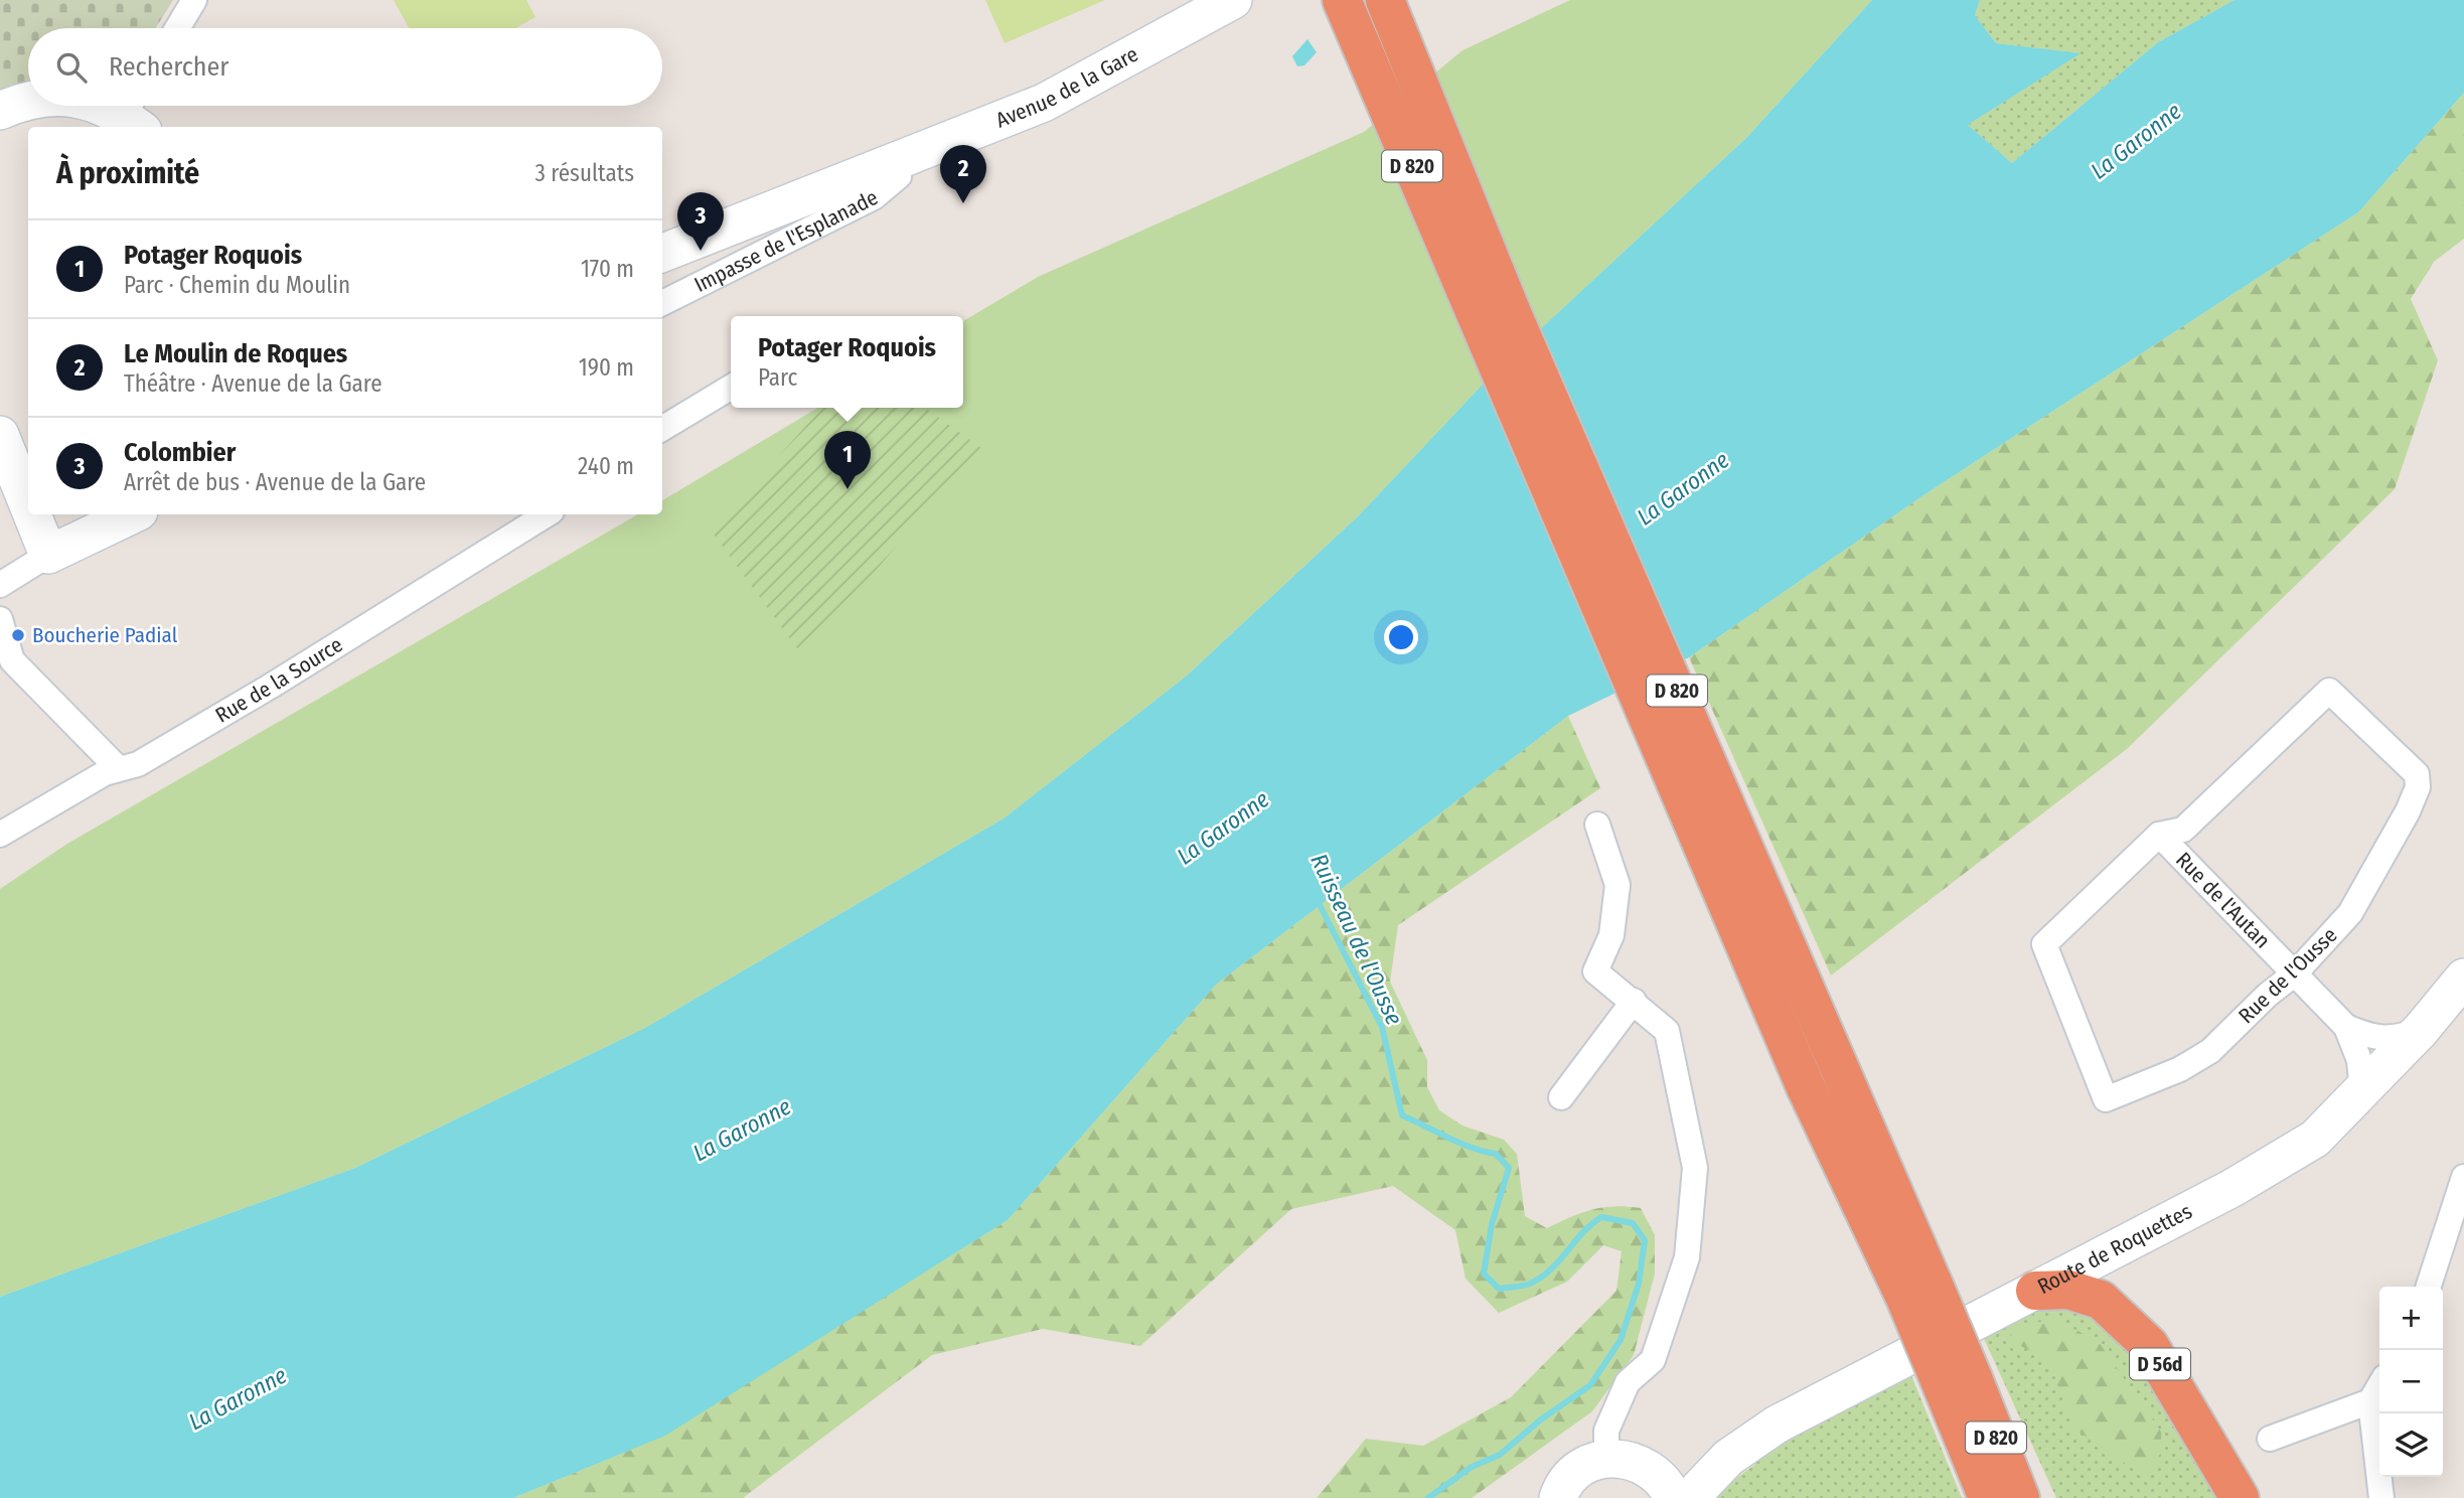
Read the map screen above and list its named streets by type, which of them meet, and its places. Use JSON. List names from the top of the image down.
{
  "streets": {
    "highway": ["D 820", "D 56d"],
    "main road": ["Avenue de la Gare", "Route de Roquettes"],
    "street": [
      "Impasse de l'Esplanade",
      "Rue de la Source",
      "Rue de l'Autan",
      "Rue de l'Ousse"
    ]
  },
  "crossings": [
    ["Avenue de la Gare", "Impasse de l'Esplanade"],
    ["Rue de l'Autan", "Rue de l'Ousse"],
    ["Rue de l'Autan", "Route de Roquettes"],
    ["Route de Roquettes", "D 56d"]
  ],
  "water": ["La Garonne", "Ruisseau de l'Ousse"],
  "places": ["Boucherie Padial"],
  "page": {
    "search": "Rechercher",
    "heading": ["À proximité", "3 résultats"],
    "pins": ["2", "3", "1"],
    "list": [
      {
        "mark": "1",
        "name": "Potager Roquois",
        "note": "Parc · Chemin du Moulin",
        "value": "170 m"
      },
      {
        "mark": "2",
        "name": "Le Moulin de Roques",
        "note": "Théâtre · Avenue de la Gare",
        "value": "190 m"
      },
      {
        "mark": "3",
        "name": "Colombier",
        "note": "Arrêt de bus · Avenue de la Gare",
        "value": "240 m"
      }
    ],
    "popup": ["Potager Roquois", "Parc"],
    "map_buttons": ["+", "−"]
  }
}
